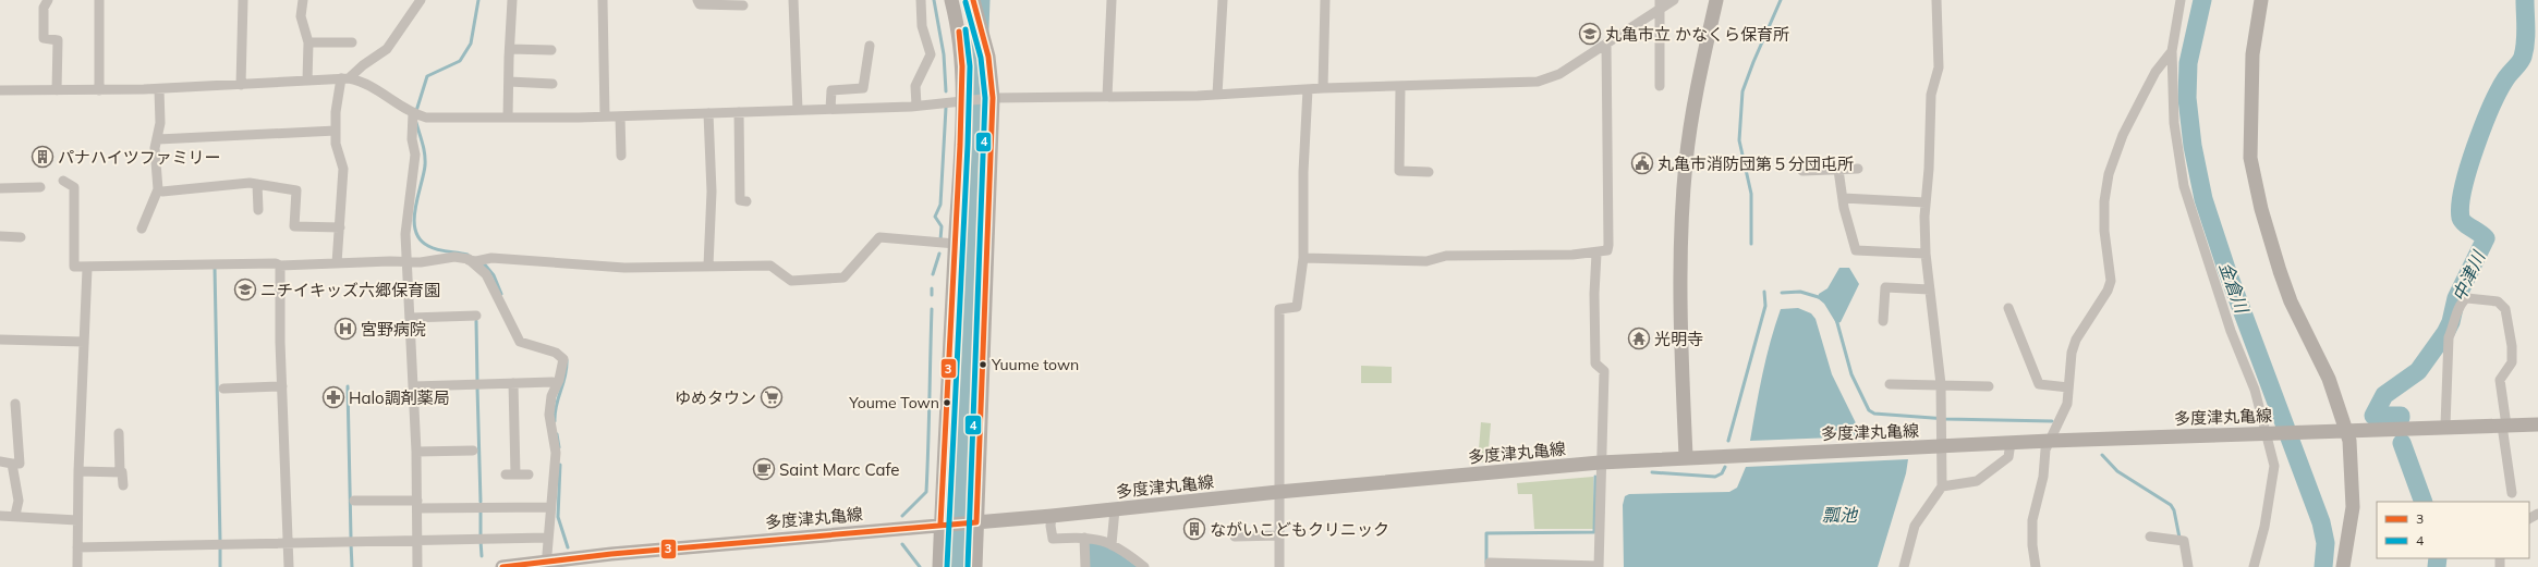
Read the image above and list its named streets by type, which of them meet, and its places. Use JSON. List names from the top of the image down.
{
  "streets": {
    "street": ["多度津丸亀線"]
  },
  "water": ["中津川", "金倉川", "瓢池"],
  "places": {
    "school or university": ["丸亀市立 かなくら保育所", "ニチイキッズ六郷保育園"],
    "building": ["パナハイツファミリー", "ながいこどもクリニック"],
    "public building": ["丸亀市消防団第５分団屯所"],
    "hospital": ["宮野病院"],
    "temple": ["光明寺"],
    "other": ["Yuume town", "Youme Town"],
    "pharmacy": ["Halo調剤薬局"],
    "supermarket": ["ゆめタウン"],
    "cafe": ["Saint Marc Cafe"]
  },
  "lines": ["transit line 3", "transit line 4"],
  "legend": ["3", "4"]
}
